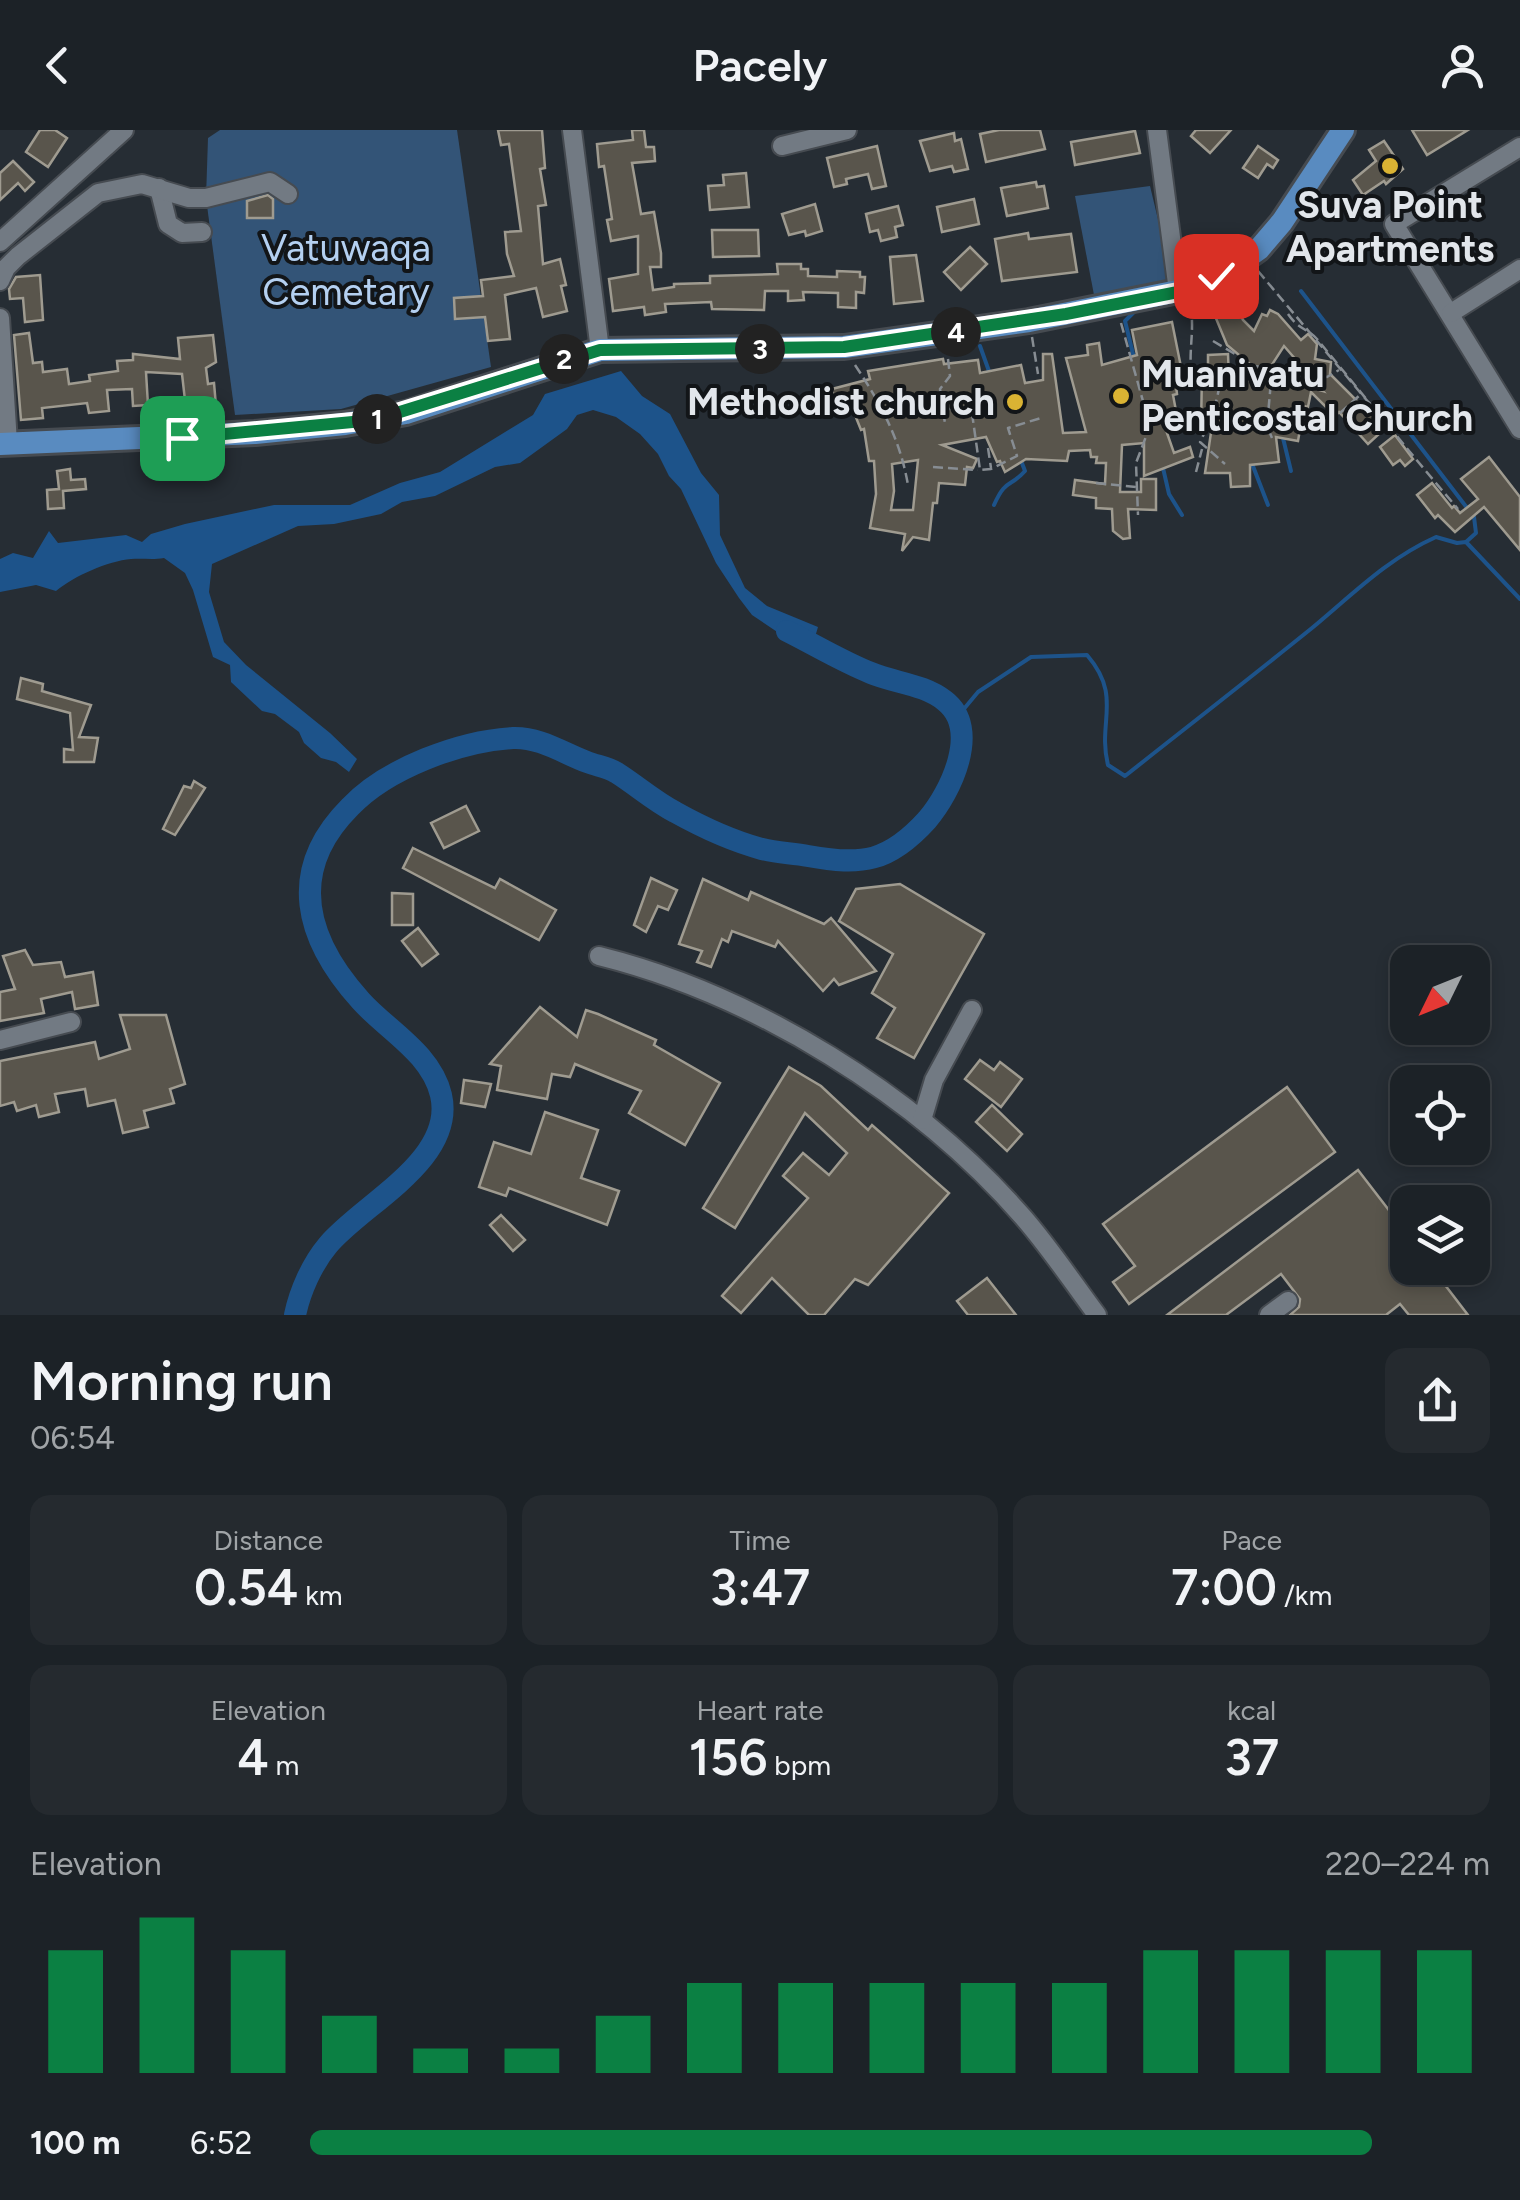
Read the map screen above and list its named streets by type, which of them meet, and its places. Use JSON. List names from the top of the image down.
{
  "parks": ["Vatuwaqa Cemetary"],
  "places": ["Suva Point Apartments", "Muanivatu Penticostal Church", "Methodist church"],
  "north": "bottom left",
  "page": {
    "header": "Pacely",
    "pins": [
      "4",
      "3",
      "2",
      "1"
    ],
    "heading": ["Morning run", "06:54"],
    "stats": [
      ["Distance", "0.54 km"],
      ["Time", "3:47"],
      ["Pace", "7:00 /km"],
      ["Elevation", "4 m"],
      ["Heart rate", "156 bpm"],
      ["kcal", "37"]
    ],
    "chart": ["Elevation", "220–224 m"],
    "list": [
      {
        "name": "100 m",
        "note": "6:52"
      }
    ]
  }
}
